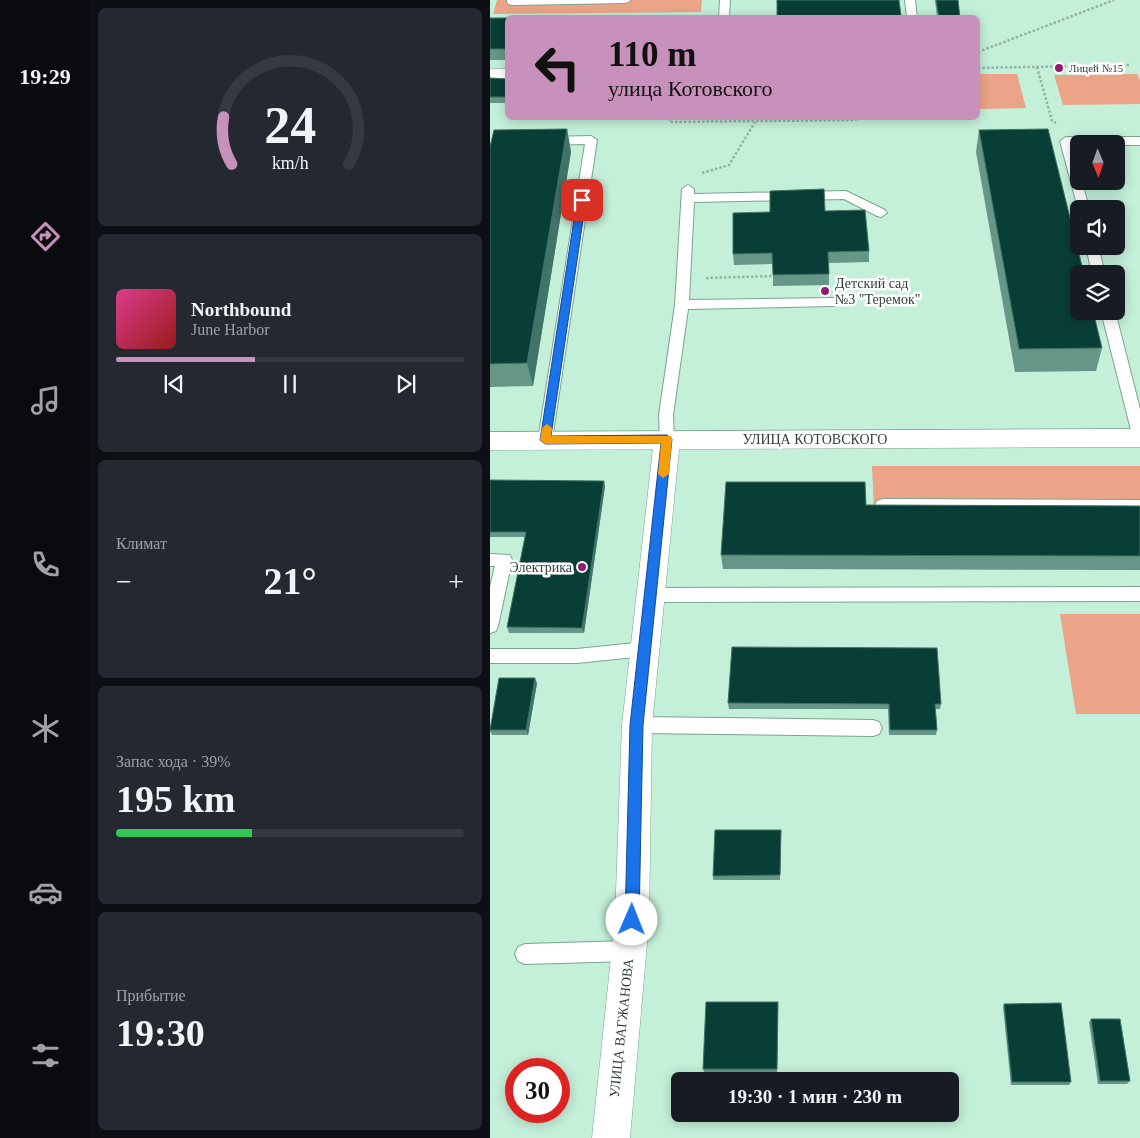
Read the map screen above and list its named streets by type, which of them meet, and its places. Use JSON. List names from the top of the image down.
{
  "streets": {
    "street": ["УЛИЦА КОТОВСКОГО", "УЛИЦА ВАГЖАНОВА"]
  },
  "crossings": [
    ["УЛИЦА КОТОВСКОГО", "УЛИЦА ВАГЖАНОВА"]
  ],
  "places": ["Лицей №15", "Детский сад №3 \"Теремок\"", "Электрика"],
  "north": "bottom",
  "page": {
    "tabs": "19:29",
    "turn": ["110 m", "улица Котовского"],
    "song": ["Northbound", "June Harbor"],
    "tile": [
      "Климат",
      ["Запас хода · 39%", "195 km"],
      ["Прибытие", "19:30"]
    ],
    "heat": ["−", "21°", "+"],
    "limit": "30",
    "trip": "19:30 · 1 мин · 230 m",
    "gauge": ["24", "km/h"]
  }
}
